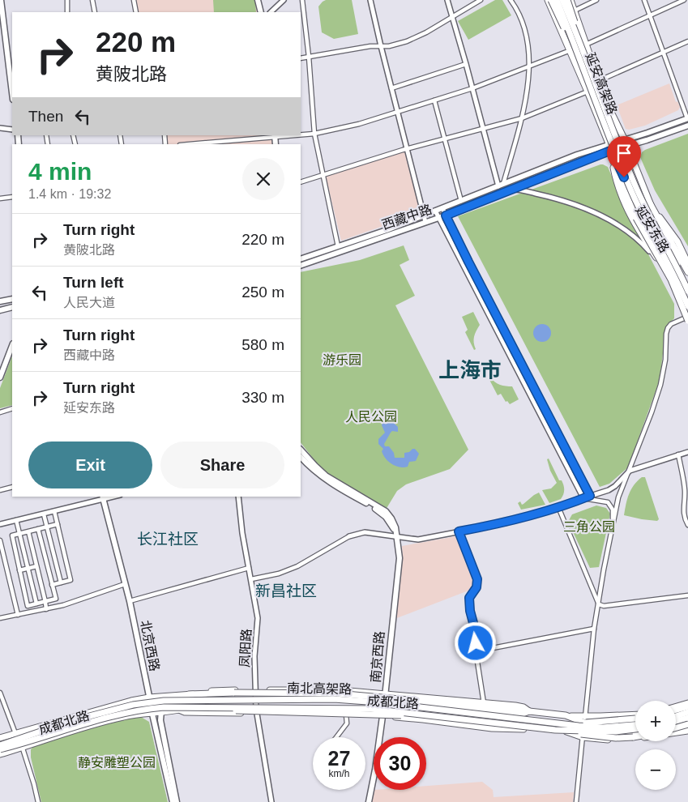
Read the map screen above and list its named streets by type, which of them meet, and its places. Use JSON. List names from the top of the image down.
{
  "streets": {
    "main road": [
      "延安高架路",
      "西藏中路",
      "延安东路",
      "北京西路",
      "南京西路",
      "南北高架路",
      "成都北路"
    ],
    "street": ["凤阳路"]
  },
  "crossings": [
    ["延安高架路", "延安东路"],
    ["西藏中路", "延安东路"],
    ["北京西路", "成都北路"],
    ["凤阳路", "成都北路"],
    ["南京西路", "南北高架路"],
    ["南京西路", "成都北路"],
    ["南北高架路", "成都北路"]
  ],
  "districts": ["上海市", "长江社区", "新昌社区"],
  "parks": [
    "游乐园",
    "人民公园",
    "三角公园",
    "静安雕塑公园"
  ],
  "page": {
    "turn": ["220 m", "黄陂北路"],
    "then": "Then",
    "heading": ["4 min", "1.4 km · 19:32"],
    "list": [
      {
        "name": "Turn right",
        "note": "黄陂北路",
        "value": "220 m"
      },
      {
        "name": "Turn left",
        "note": "人民大道",
        "value": "250 m"
      },
      {
        "name": "Turn right",
        "note": "西藏中路",
        "value": "580 m"
      },
      {
        "name": "Turn right",
        "note": "延安东路",
        "value": "330 m"
      }
    ],
    "buttons": ["Exit", "Share"],
    "map_buttons": ["+", "−"],
    "speed": "27 km/h",
    "limit": "30"
  }
}
